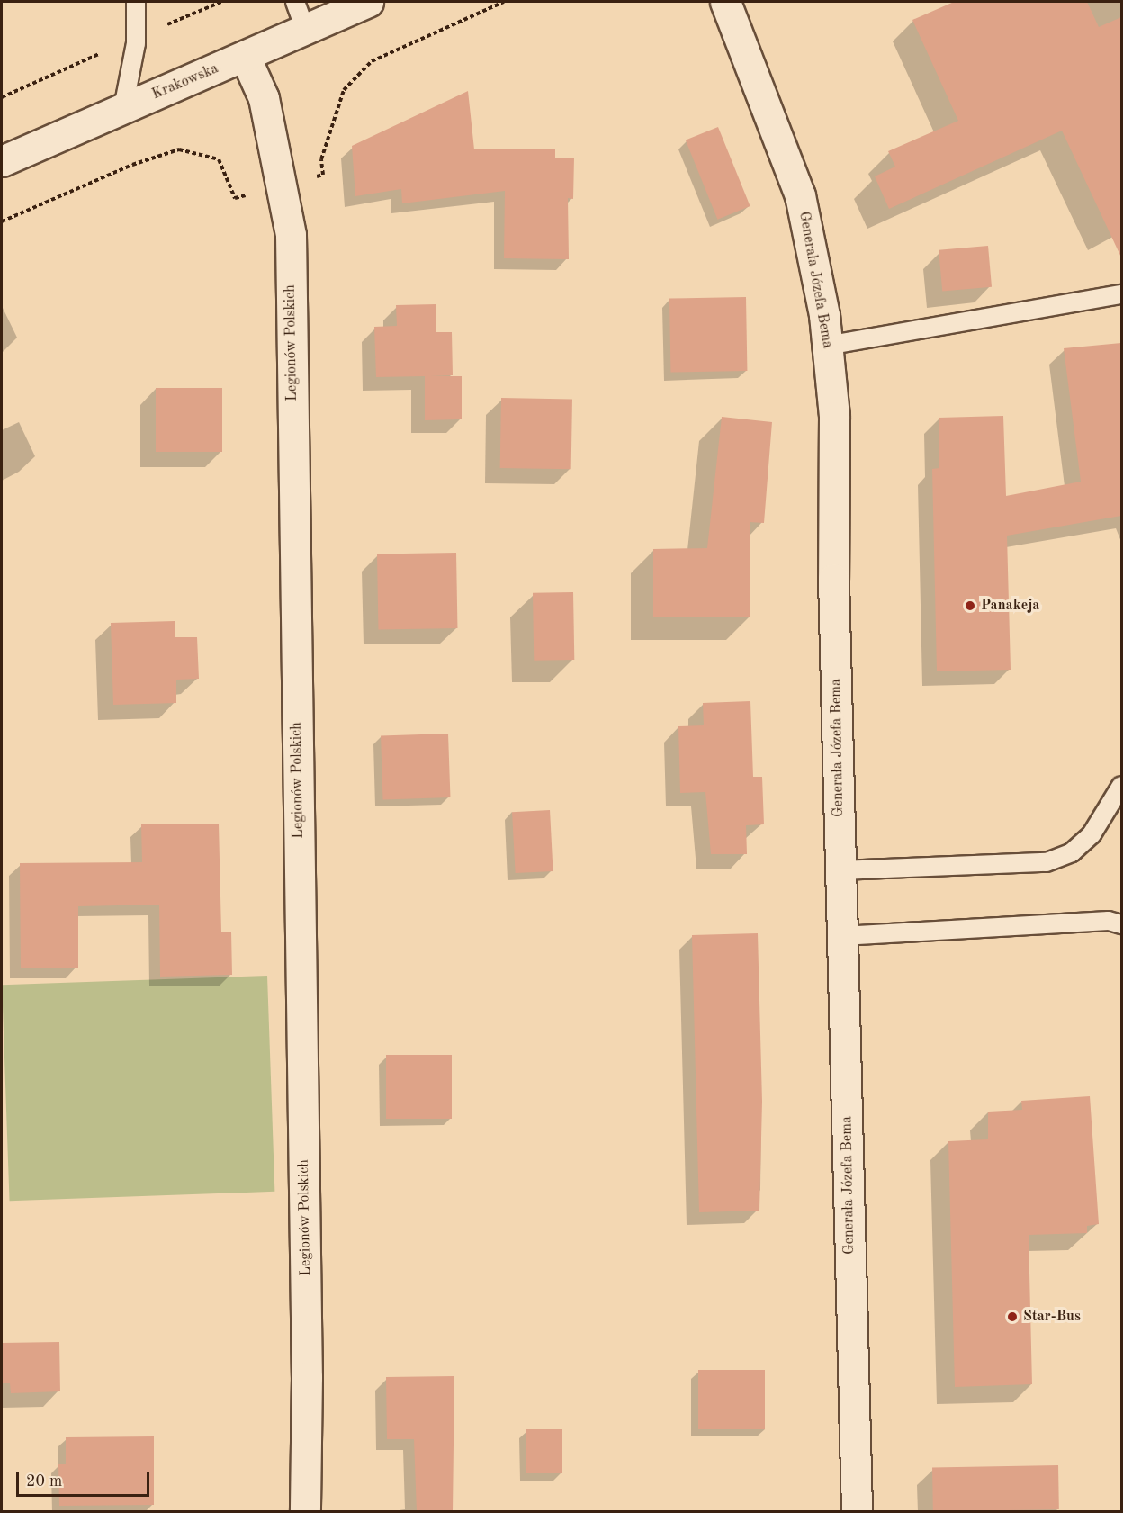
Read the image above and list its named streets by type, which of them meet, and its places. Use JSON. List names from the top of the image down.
{
  "streets": {
    "street": ["Krakowska", "Generała Józefa Bema", "Legionów Polskich"]
  },
  "crossings": [
    ["Krakowska", "Legionów Polskich"]
  ],
  "places": ["Panakeja", "Star-Bus"],
  "scale_bar": "20 m"
}
